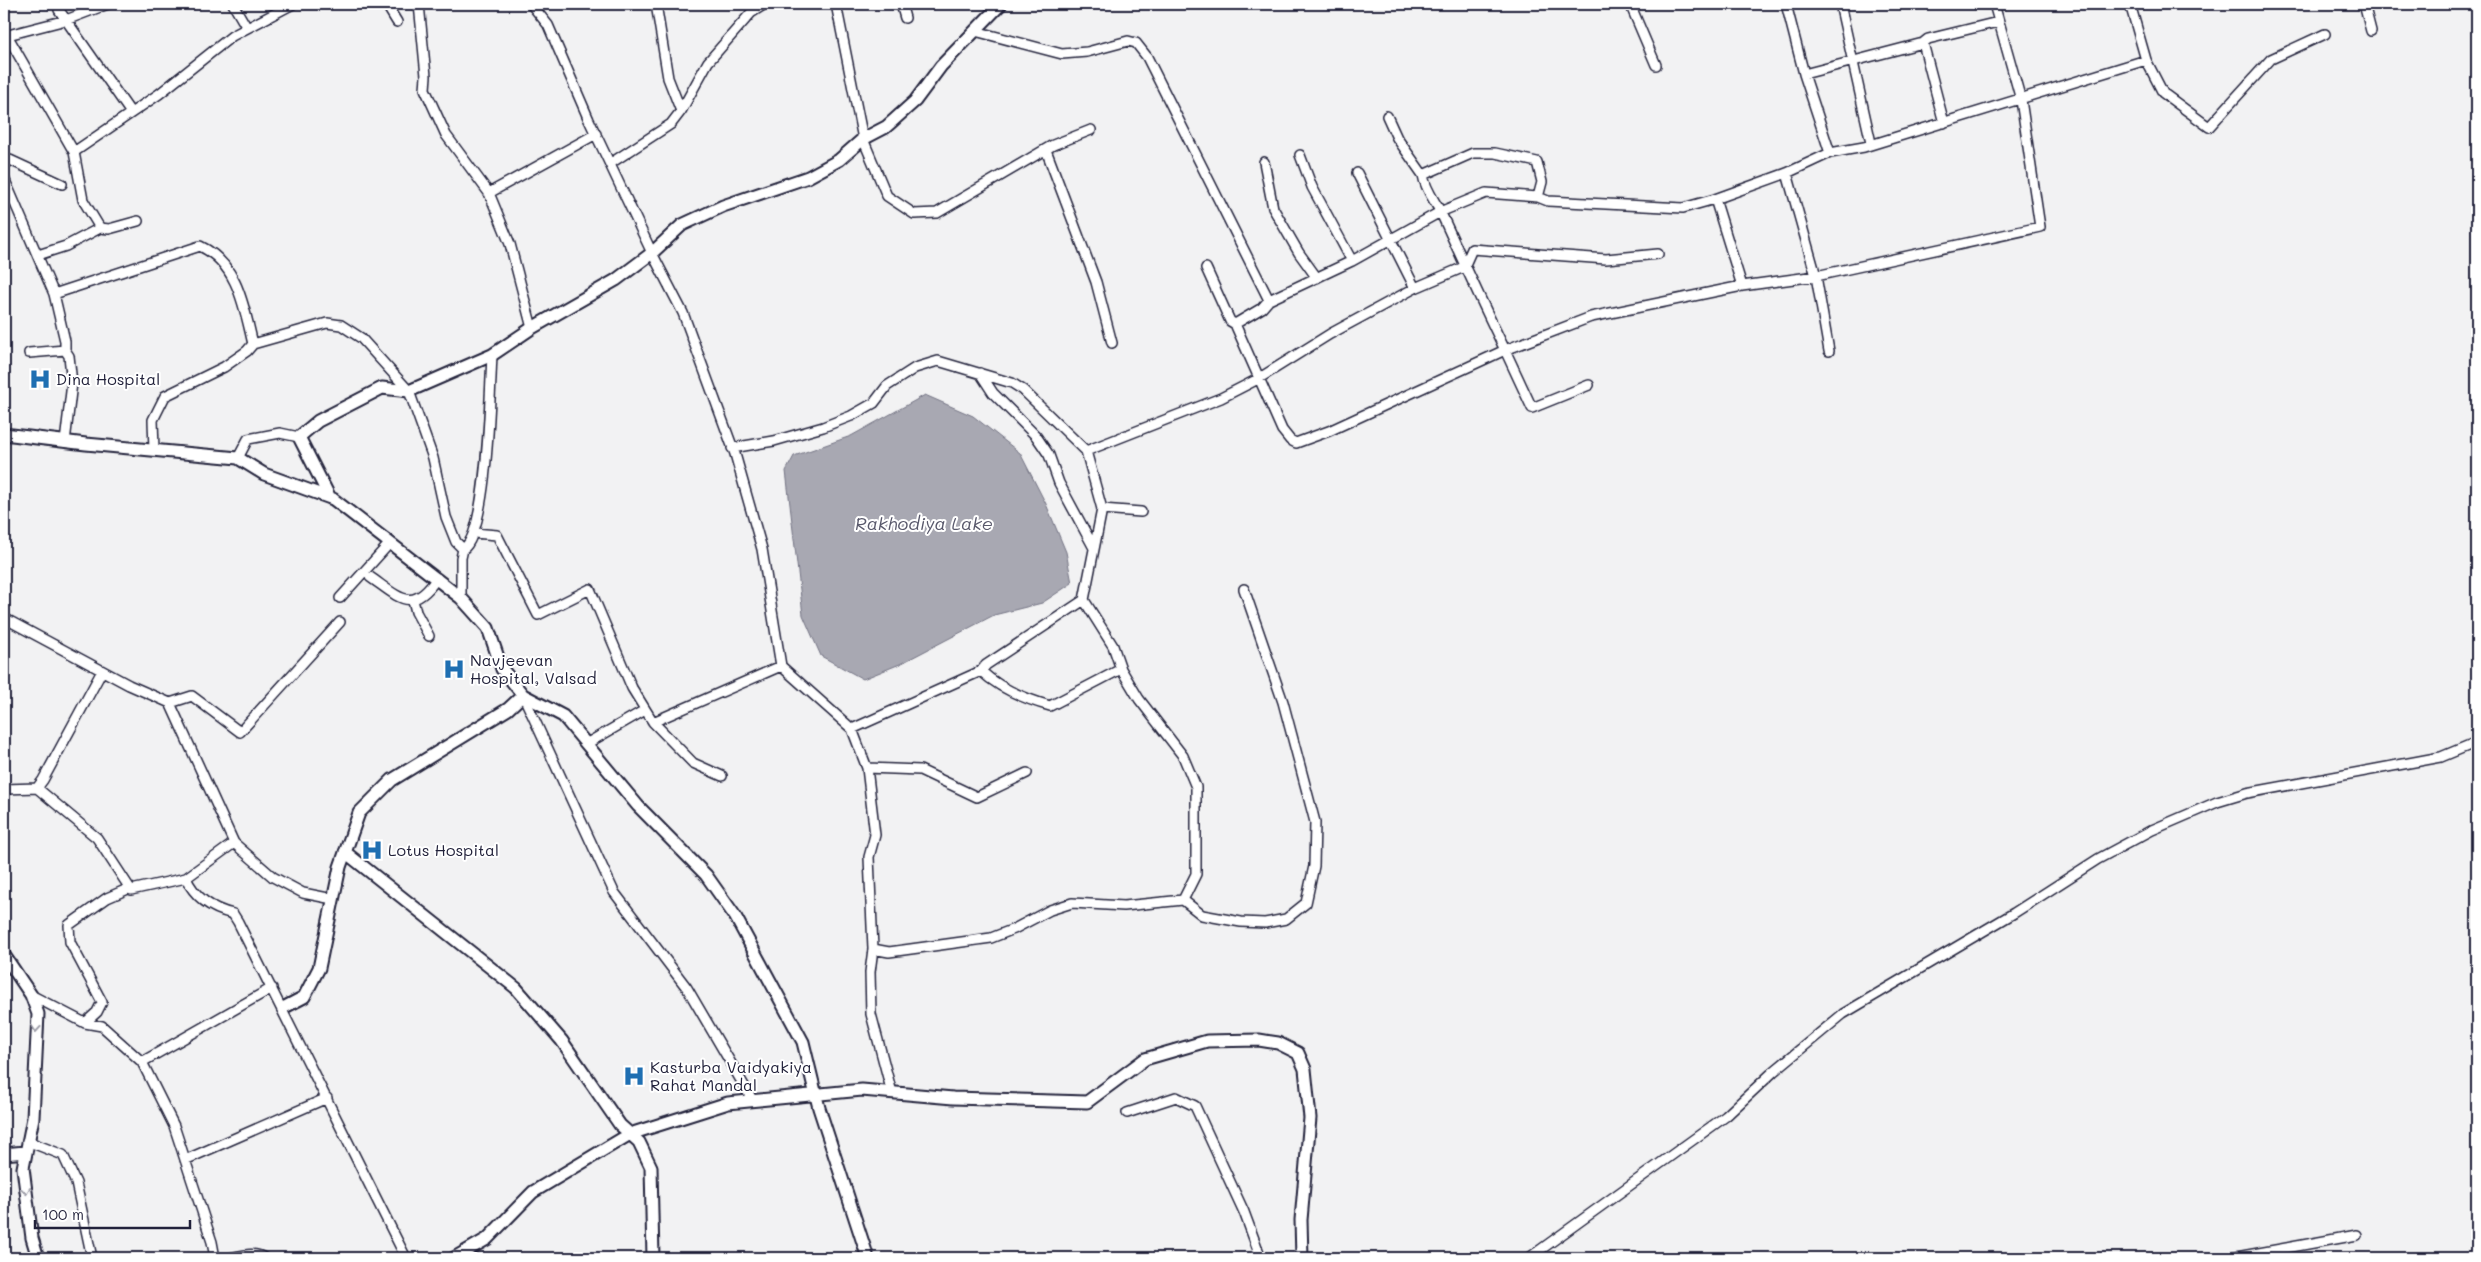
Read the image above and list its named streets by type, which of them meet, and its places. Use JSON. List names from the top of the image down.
{
  "water": ["Rakhodiya Lake"],
  "places": {
    "hospital": [
      "Dina Hospital",
      "Navjeevan Hospital, Valsad",
      "Lotus Hospital",
      "Kasturba Vaidyakiya Rahat Mandal"
    ]
  },
  "scale_bar": "100 m"
}
